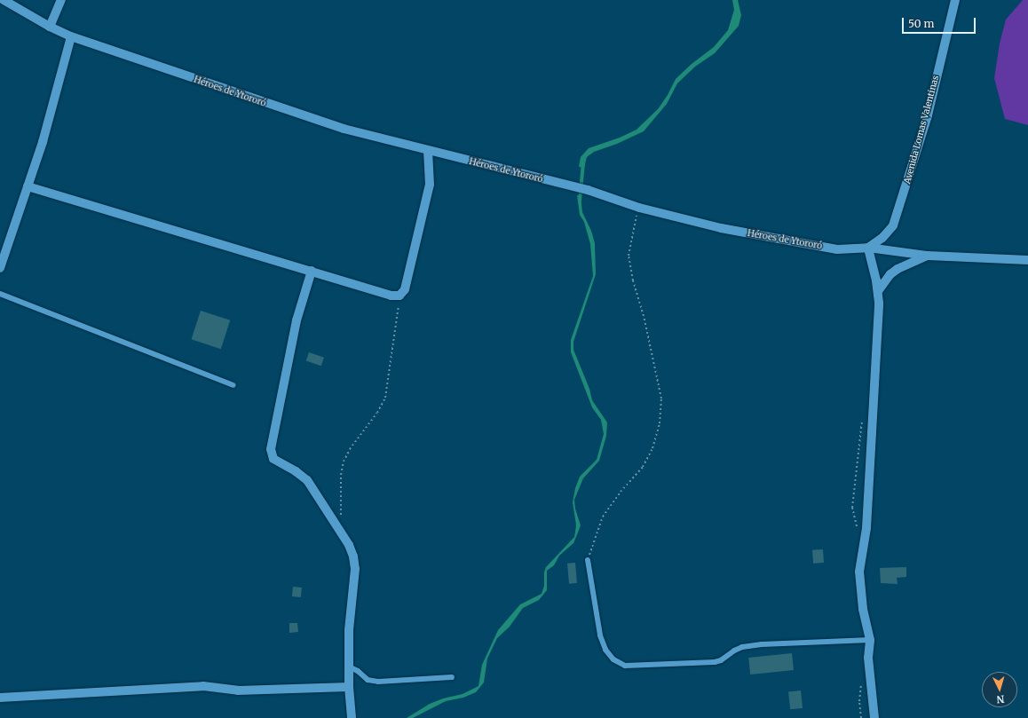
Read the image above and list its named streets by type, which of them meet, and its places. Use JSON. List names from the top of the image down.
{
  "streets": {
    "street": ["Héroes de Ytororó", "Avenida Lomas Valentinas"]
  },
  "crossings": [
    ["Héroes de Ytororó", "Avenida Lomas Valentinas"]
  ],
  "scale_bar": "50 m",
  "north": "bottom"
}
